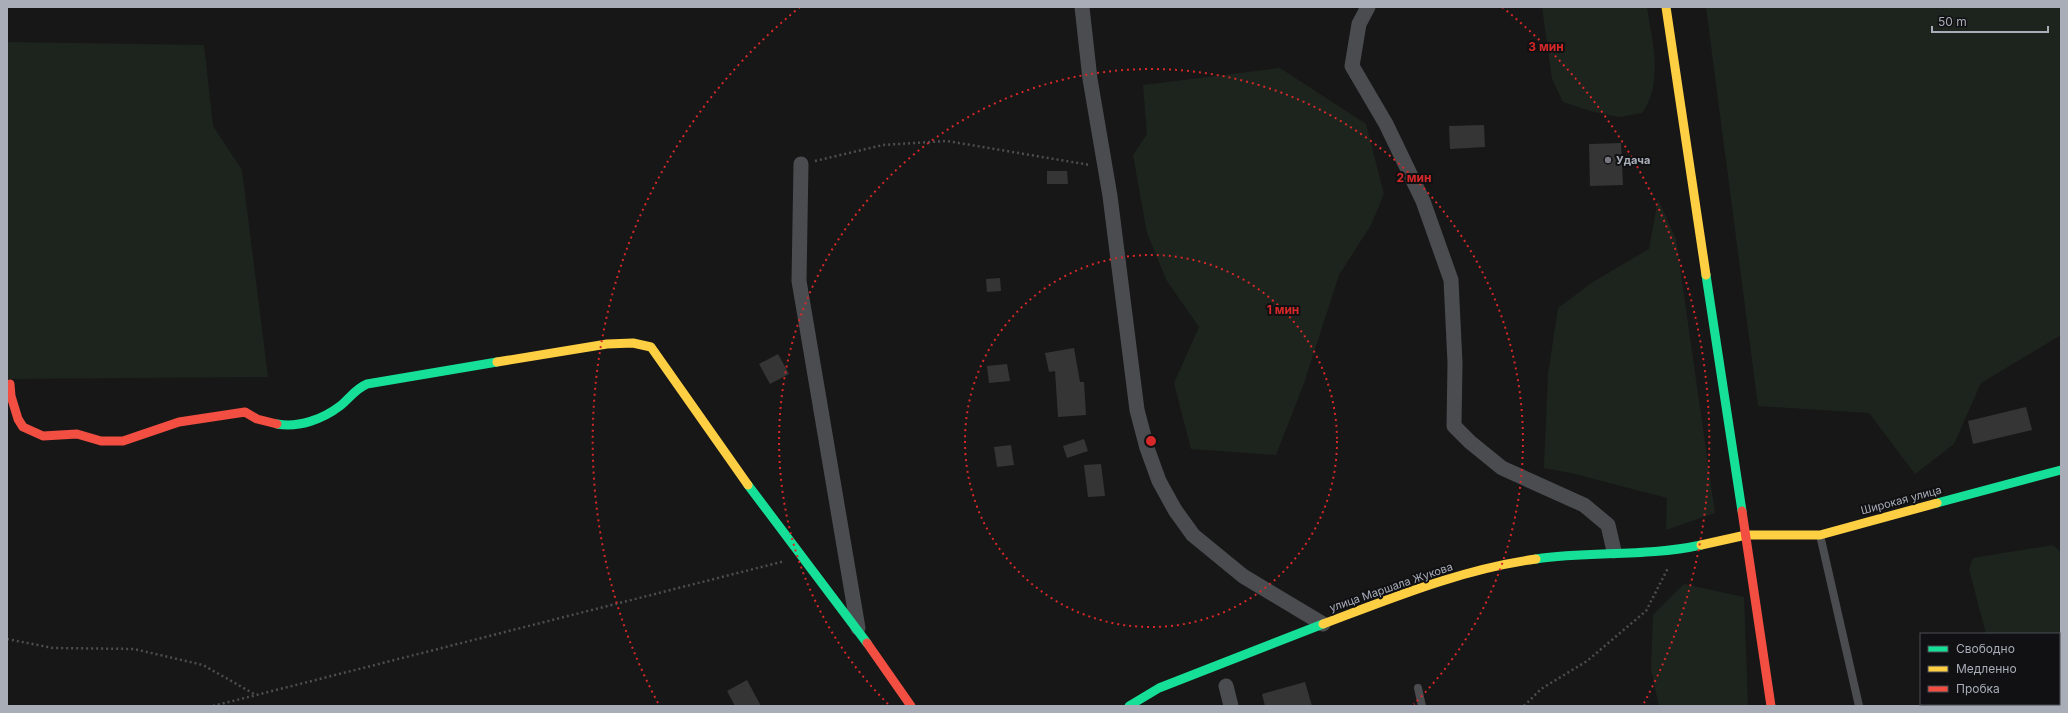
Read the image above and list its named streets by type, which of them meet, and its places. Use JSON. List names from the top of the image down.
{
  "streets": {
    "street": ["Широкая улица", "улица Маршала Жукова"]
  },
  "crossings": [
    ["Широкая улица", "улица Маршала Жукова"]
  ],
  "places": ["Удача"],
  "legend": ["Свободно", "Медленно", "Пробка"],
  "scale_bar": "50 m",
  "rings": ["3 мин", "2 мин", "1 мин"]
}
